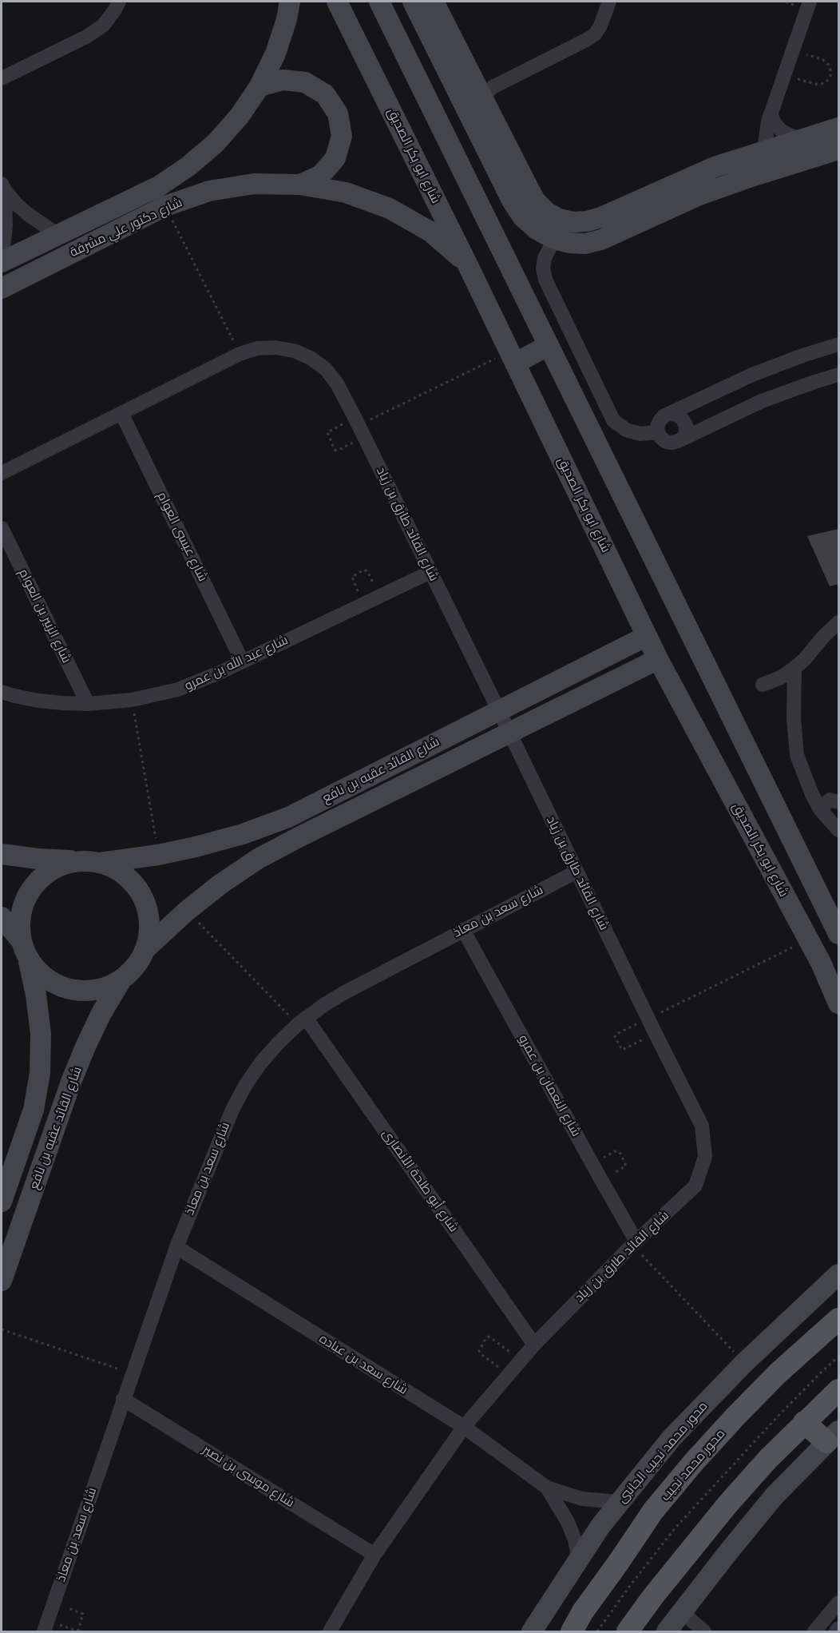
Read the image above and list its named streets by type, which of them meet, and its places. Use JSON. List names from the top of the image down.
{
  "streets": {
    "main road": ["محور محمد نجيب"],
    "street": [
      "شارع ابو بكر الصديق",
      "شارع دكتور علي مشرفة",
      "شارع القائد طارق بن زياد",
      "شارع عيسى العوام",
      "شارع الزبير بن العوام",
      "شارع عبد الله بن عمرو",
      "شارع القائد عقبه بن نافع",
      "شارع سعد بن معاذ",
      "شارع النعمان بن عمرو",
      "شارع أبو طلحة الأنصارى",
      "شارع سعد بن عباده",
      "محور محمد نجيب الجانبى",
      "شارع موسى بن نصير"
    ]
  },
  "crossings": [
    ["شارع ابو بكر الصديق", "شارع دكتور علي مشرفة"],
    ["شارع ابو بكر الصديق", "شارع القائد عقبه بن نافع"],
    ["شارع القائد طارق بن زياد", "شارع عيسى العوام"],
    ["شارع القائد طارق بن زياد", "شارع عبد الله بن عمرو"],
    ["شارع القائد طارق بن زياد", "شارع القائد عقبه بن نافع"],
    ["شارع القائد طارق بن زياد", "شارع سعد بن معاذ"],
    ["شارع القائد طارق بن زياد", "شارع النعمان بن عمرو"],
    ["شارع القائد طارق بن زياد", "شارع أبو طلحة الأنصارى"],
    ["شارع القائد طارق بن زياد", "شارع سعد بن عباده"],
    ["شارع القائد طارق بن زياد", "شارع موسى بن نصير"],
    ["شارع عيسى العوام", "شارع عبد الله بن عمرو"],
    ["شارع الزبير بن العوام", "شارع عبد الله بن عمرو"],
    ["شارع سعد بن معاذ", "شارع النعمان بن عمرو"],
    ["شارع سعد بن معاذ", "شارع أبو طلحة الأنصارى"],
    ["شارع سعد بن معاذ", "شارع سعد بن عباده"],
    ["شارع سعد بن معاذ", "شارع موسى بن نصير"],
    ["شارع سعد بن عباده", "محور محمد نجيب الجانبى"]
  ]
}
